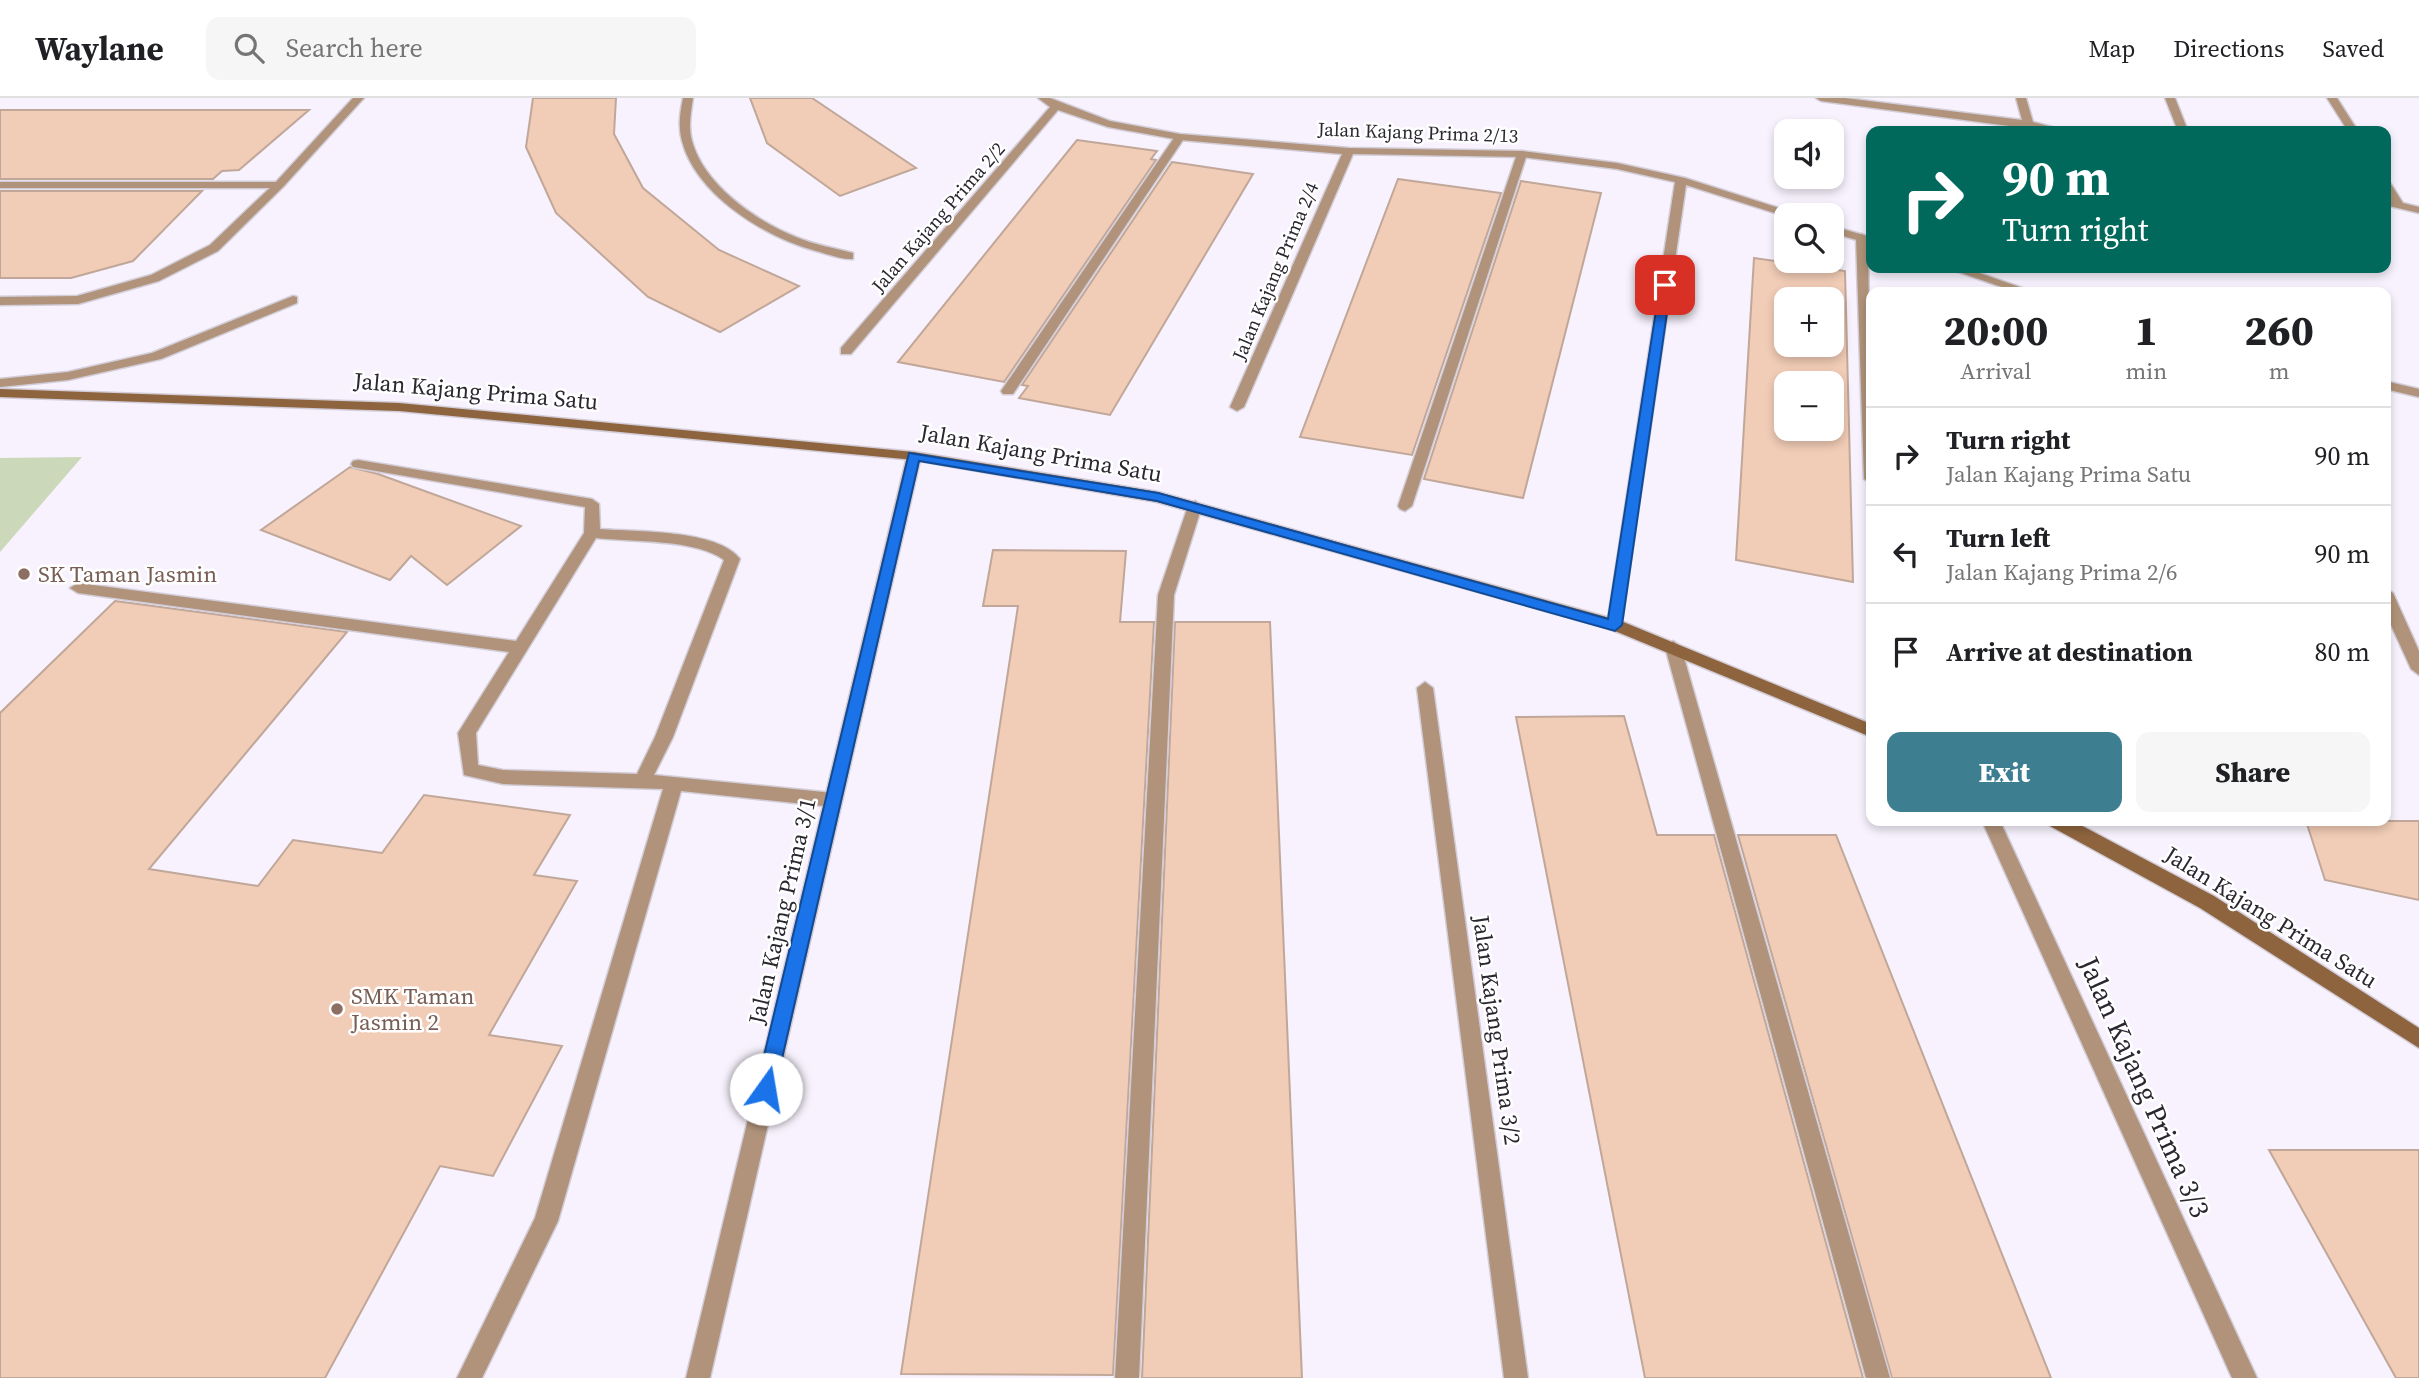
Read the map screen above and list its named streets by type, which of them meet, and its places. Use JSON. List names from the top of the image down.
{
  "streets": {
    "street": [
      "Jalan Kajang Prima 2/13",
      "Jalan Kajang Prima 2/2",
      "Jalan Kajang Prima 2/4",
      "Jalan Kajang Prima Satu",
      "Jalan Kajang Prima 3/1",
      "Jalan Kajang Prima 3/2",
      "Jalan Kajang Prima 3/3"
    ]
  },
  "crossings": [
    ["Jalan Kajang Prima 2/13", "Jalan Kajang Prima 2/2"],
    ["Jalan Kajang Prima 2/13", "Jalan Kajang Prima 2/4"],
    ["Jalan Kajang Prima Satu", "Jalan Kajang Prima 3/1"]
  ],
  "places": ["SK Taman Jasmin", "SMK Taman Jasmin 2"],
  "page": {
    "header": "Waylane",
    "search": "Search here",
    "nav": ["Map", "Directions", "Saved"],
    "map_buttons": ["+", "−"],
    "turn": ["90 m", "Turn right"],
    "eta": [
      "20:00",
      "Arrival",
      "1",
      "min",
      "260",
      "m"
    ],
    "list": [
      {
        "name": "Turn right",
        "note": "Jalan Kajang Prima Satu",
        "value": "90 m"
      },
      {
        "name": "Turn left",
        "note": "Jalan Kajang Prima 2/6",
        "value": "90 m"
      },
      {
        "name": "Arrive at destination",
        "value": "80 m"
      }
    ],
    "buttons": ["Exit", "Share"]
  }
}
